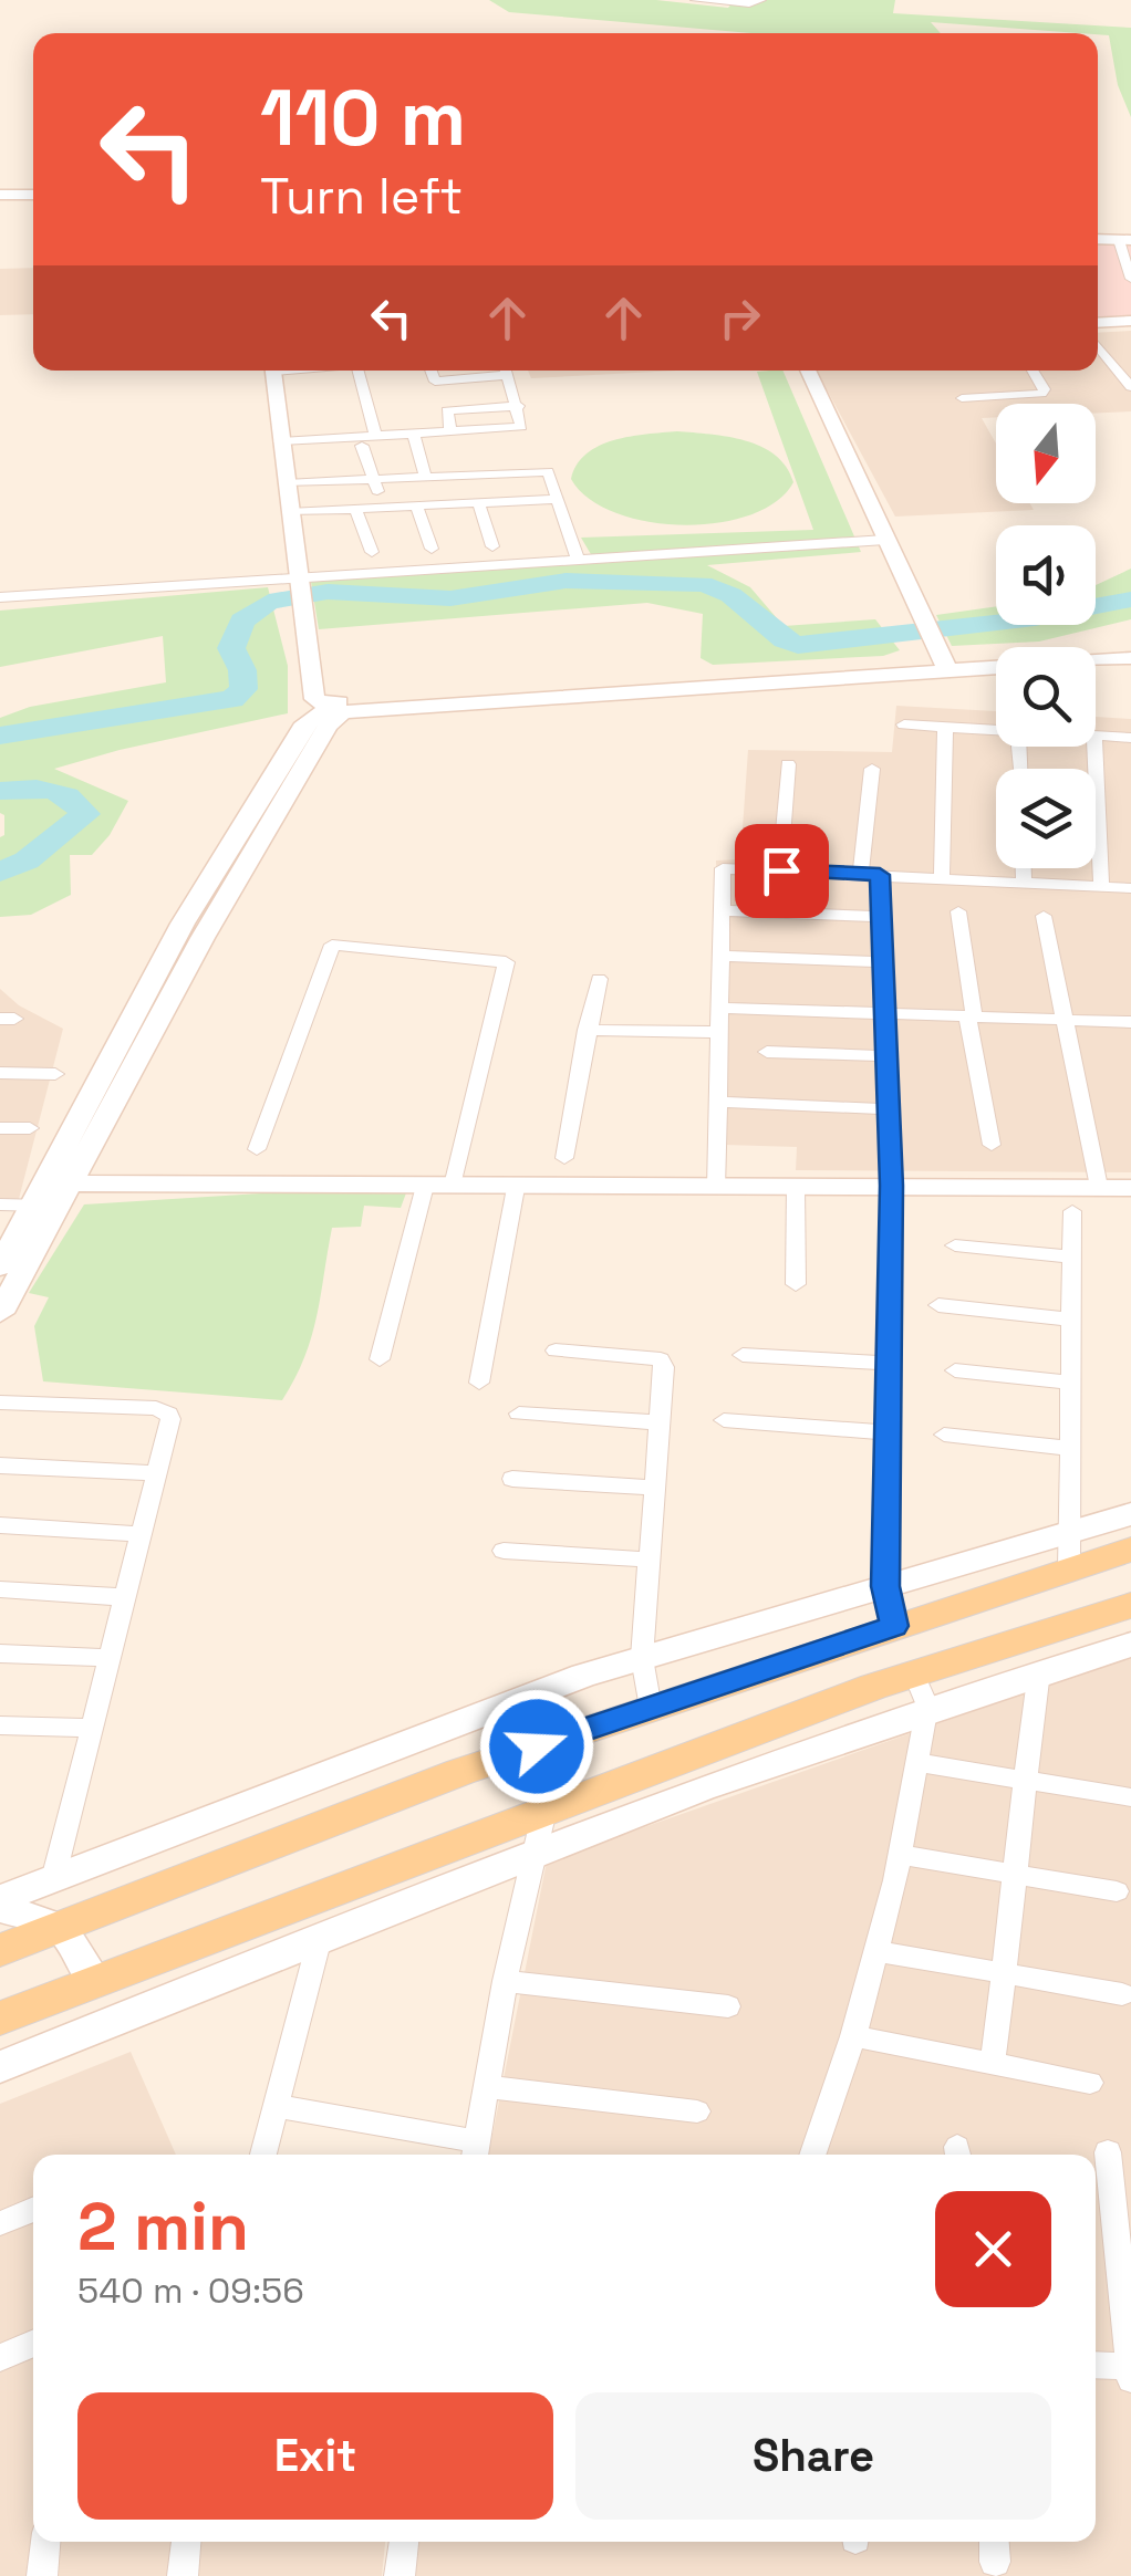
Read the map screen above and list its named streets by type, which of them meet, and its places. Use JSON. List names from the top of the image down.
{
  "north": "bottom",
  "page": {
    "turn": ["110 m", "Turn left"],
    "heading": ["2 min", "540 m · 09:56"],
    "buttons": ["Exit", "Share"]
  }
}
